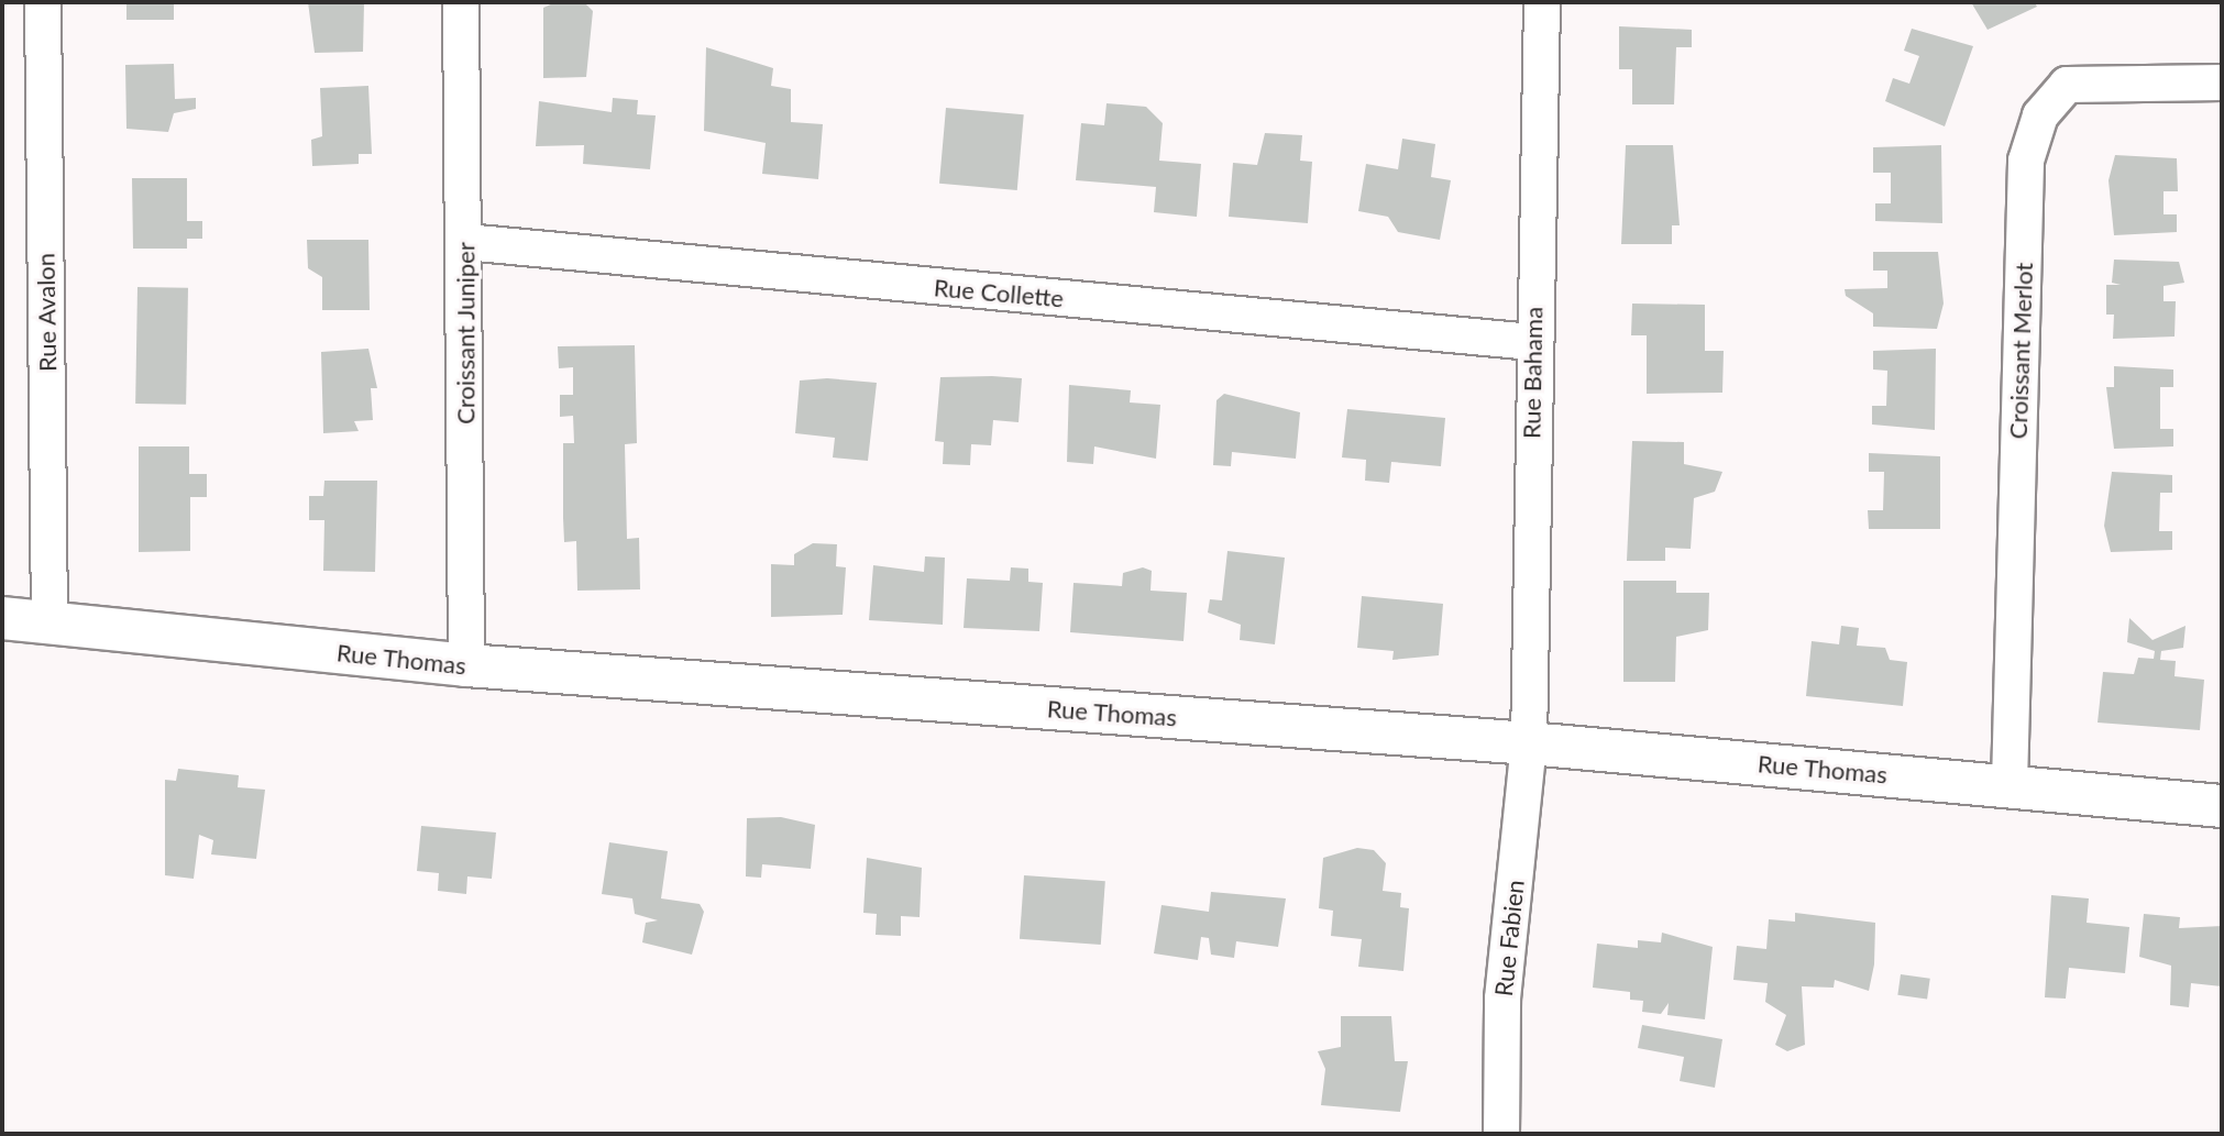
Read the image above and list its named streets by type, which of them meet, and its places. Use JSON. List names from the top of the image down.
{
  "streets": {
    "street": [
      "Rue Collette",
      "Rue Avalon",
      "Croissant Juniper",
      "Croissant Merlot",
      "Rue Bahama",
      "Rue Thomas",
      "Rue Fabien"
    ]
  },
  "crossings": [
    ["Rue Collette", "Croissant Juniper"],
    ["Rue Collette", "Rue Bahama"],
    ["Rue Avalon", "Rue Thomas"],
    ["Croissant Juniper", "Rue Thomas"],
    ["Croissant Merlot", "Rue Thomas"],
    ["Rue Bahama", "Rue Thomas"],
    ["Rue Bahama", "Rue Fabien"],
    ["Rue Thomas", "Rue Fabien"]
  ]
}
